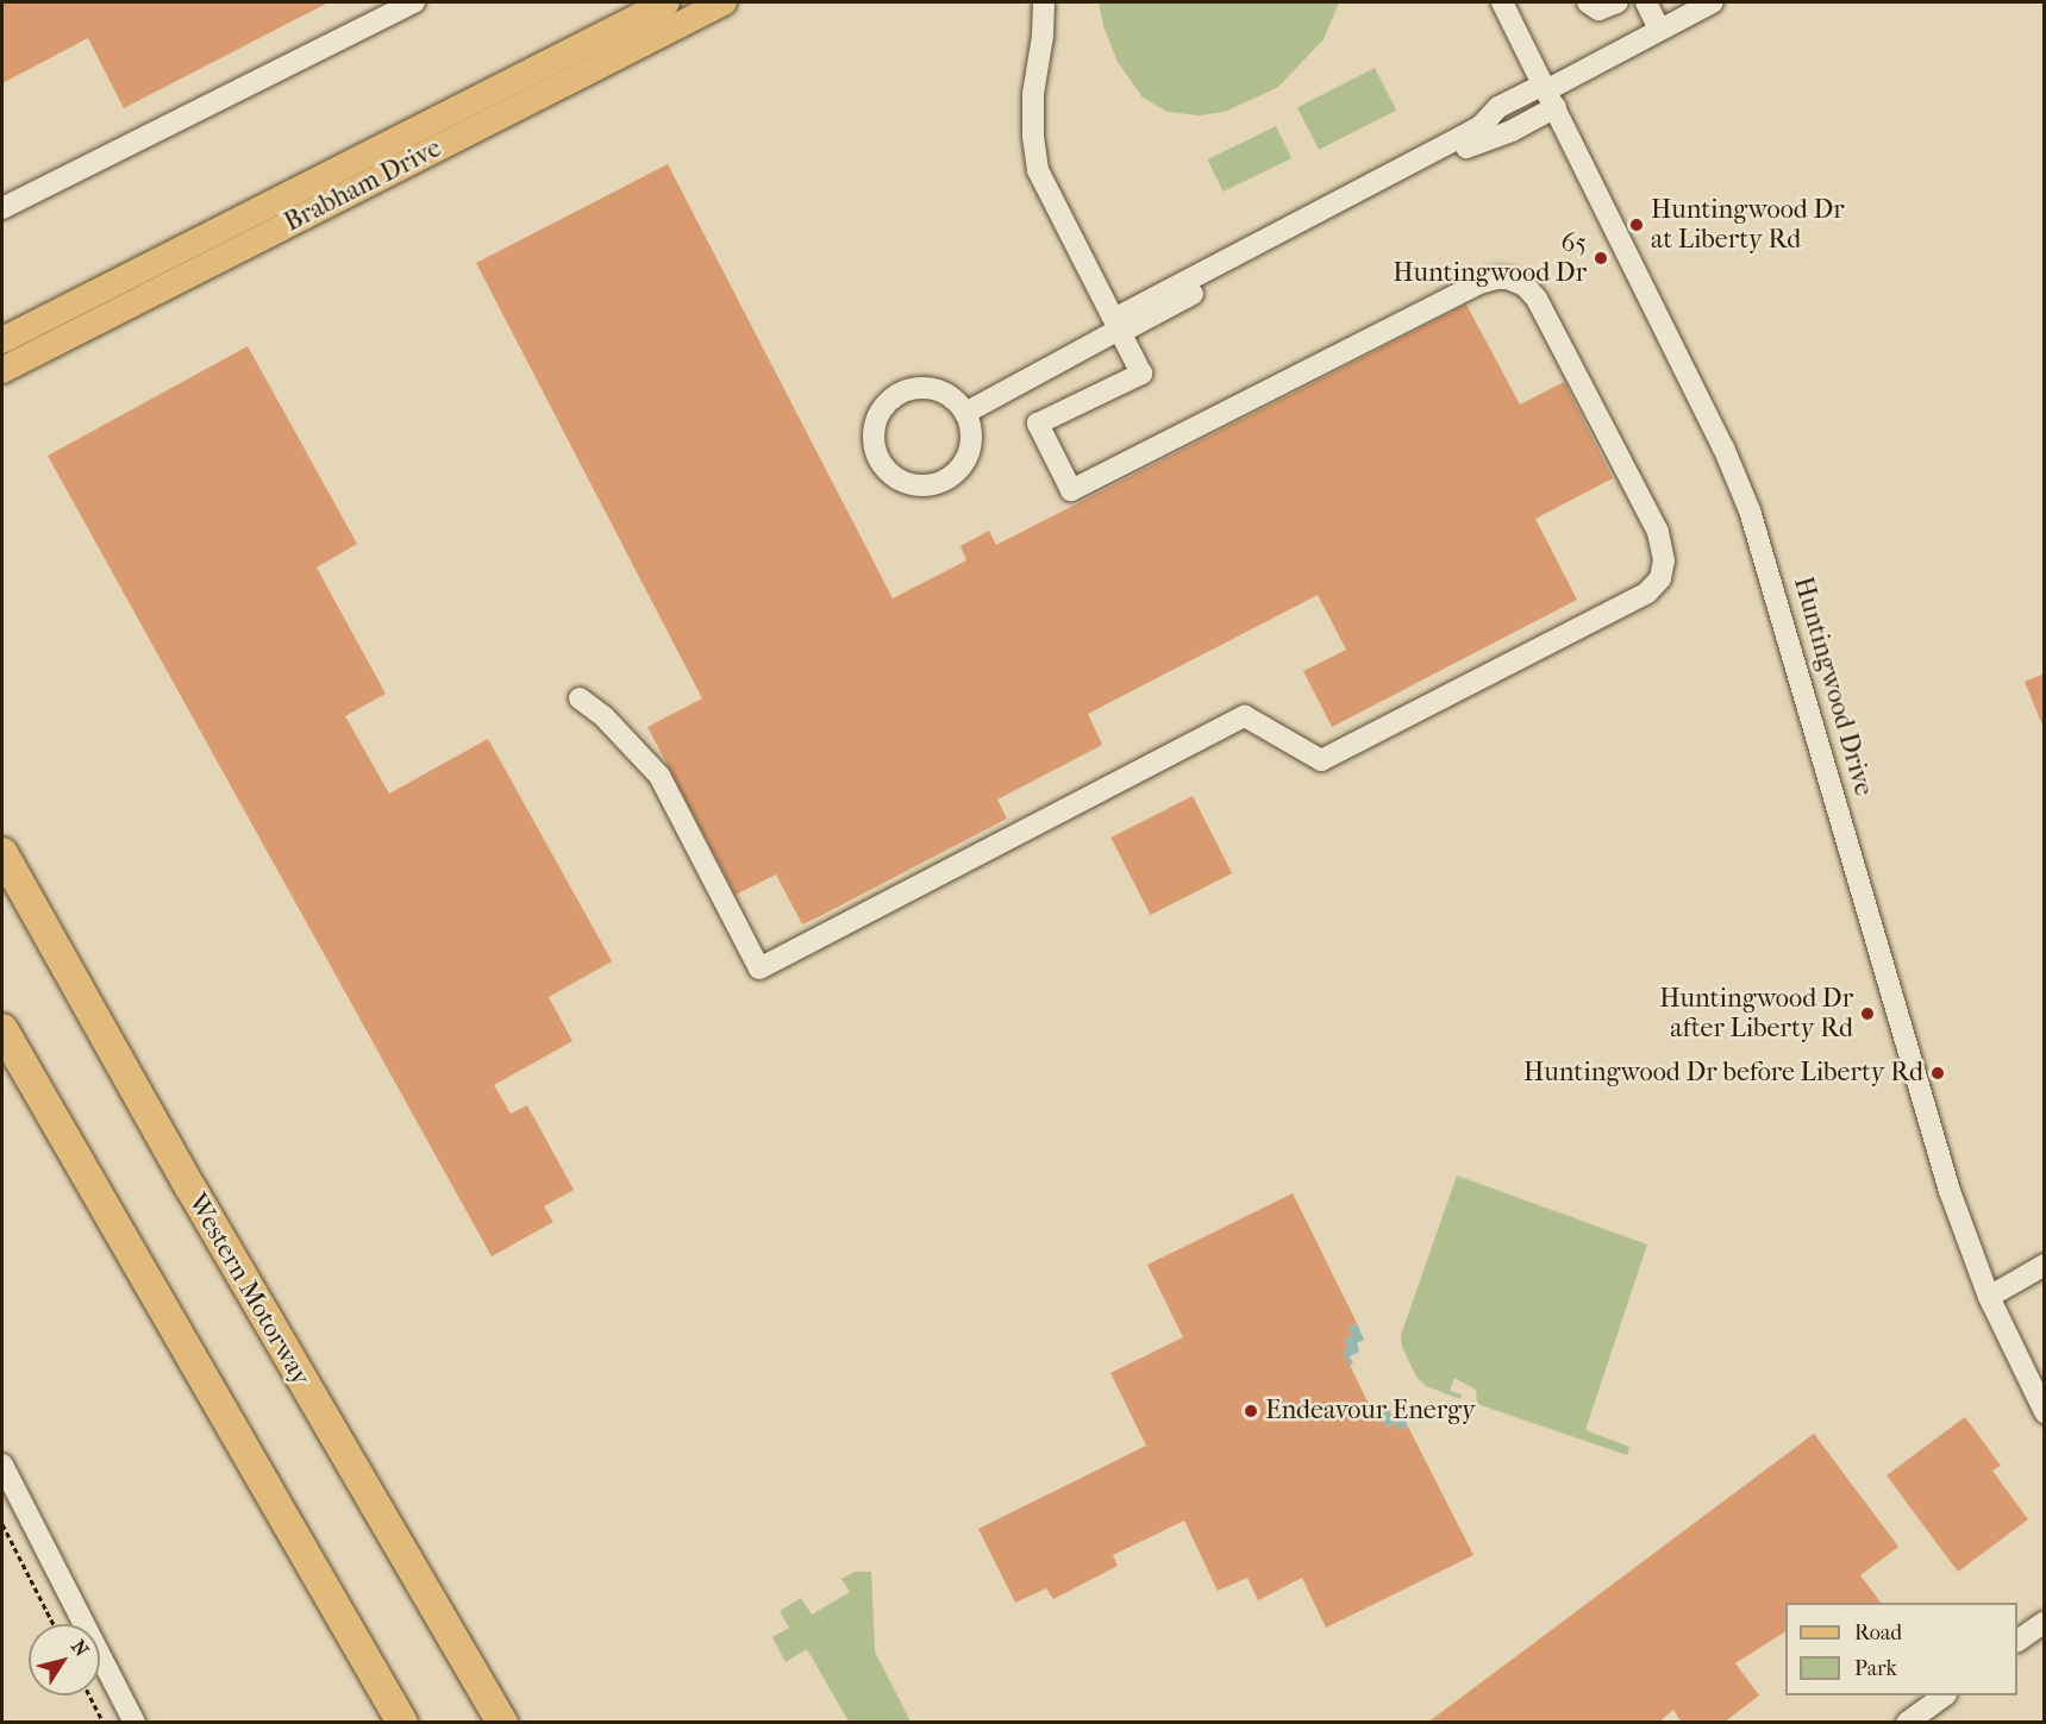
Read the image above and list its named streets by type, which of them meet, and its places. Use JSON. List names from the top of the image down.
{
  "streets": {
    "highway": ["Western Motorway"],
    "main road": ["Brabham Drive"],
    "street": ["Huntingwood Drive"]
  },
  "places": [
    "Huntingwood Dr at Liberty Rd",
    "65 Huntingwood Dr",
    "Huntingwood Dr after Liberty Rd",
    "Huntingwood Dr before Liberty Rd",
    "Endeavour Energy"
  ],
  "legend": ["Road", "Park"],
  "north": "top right"
}
